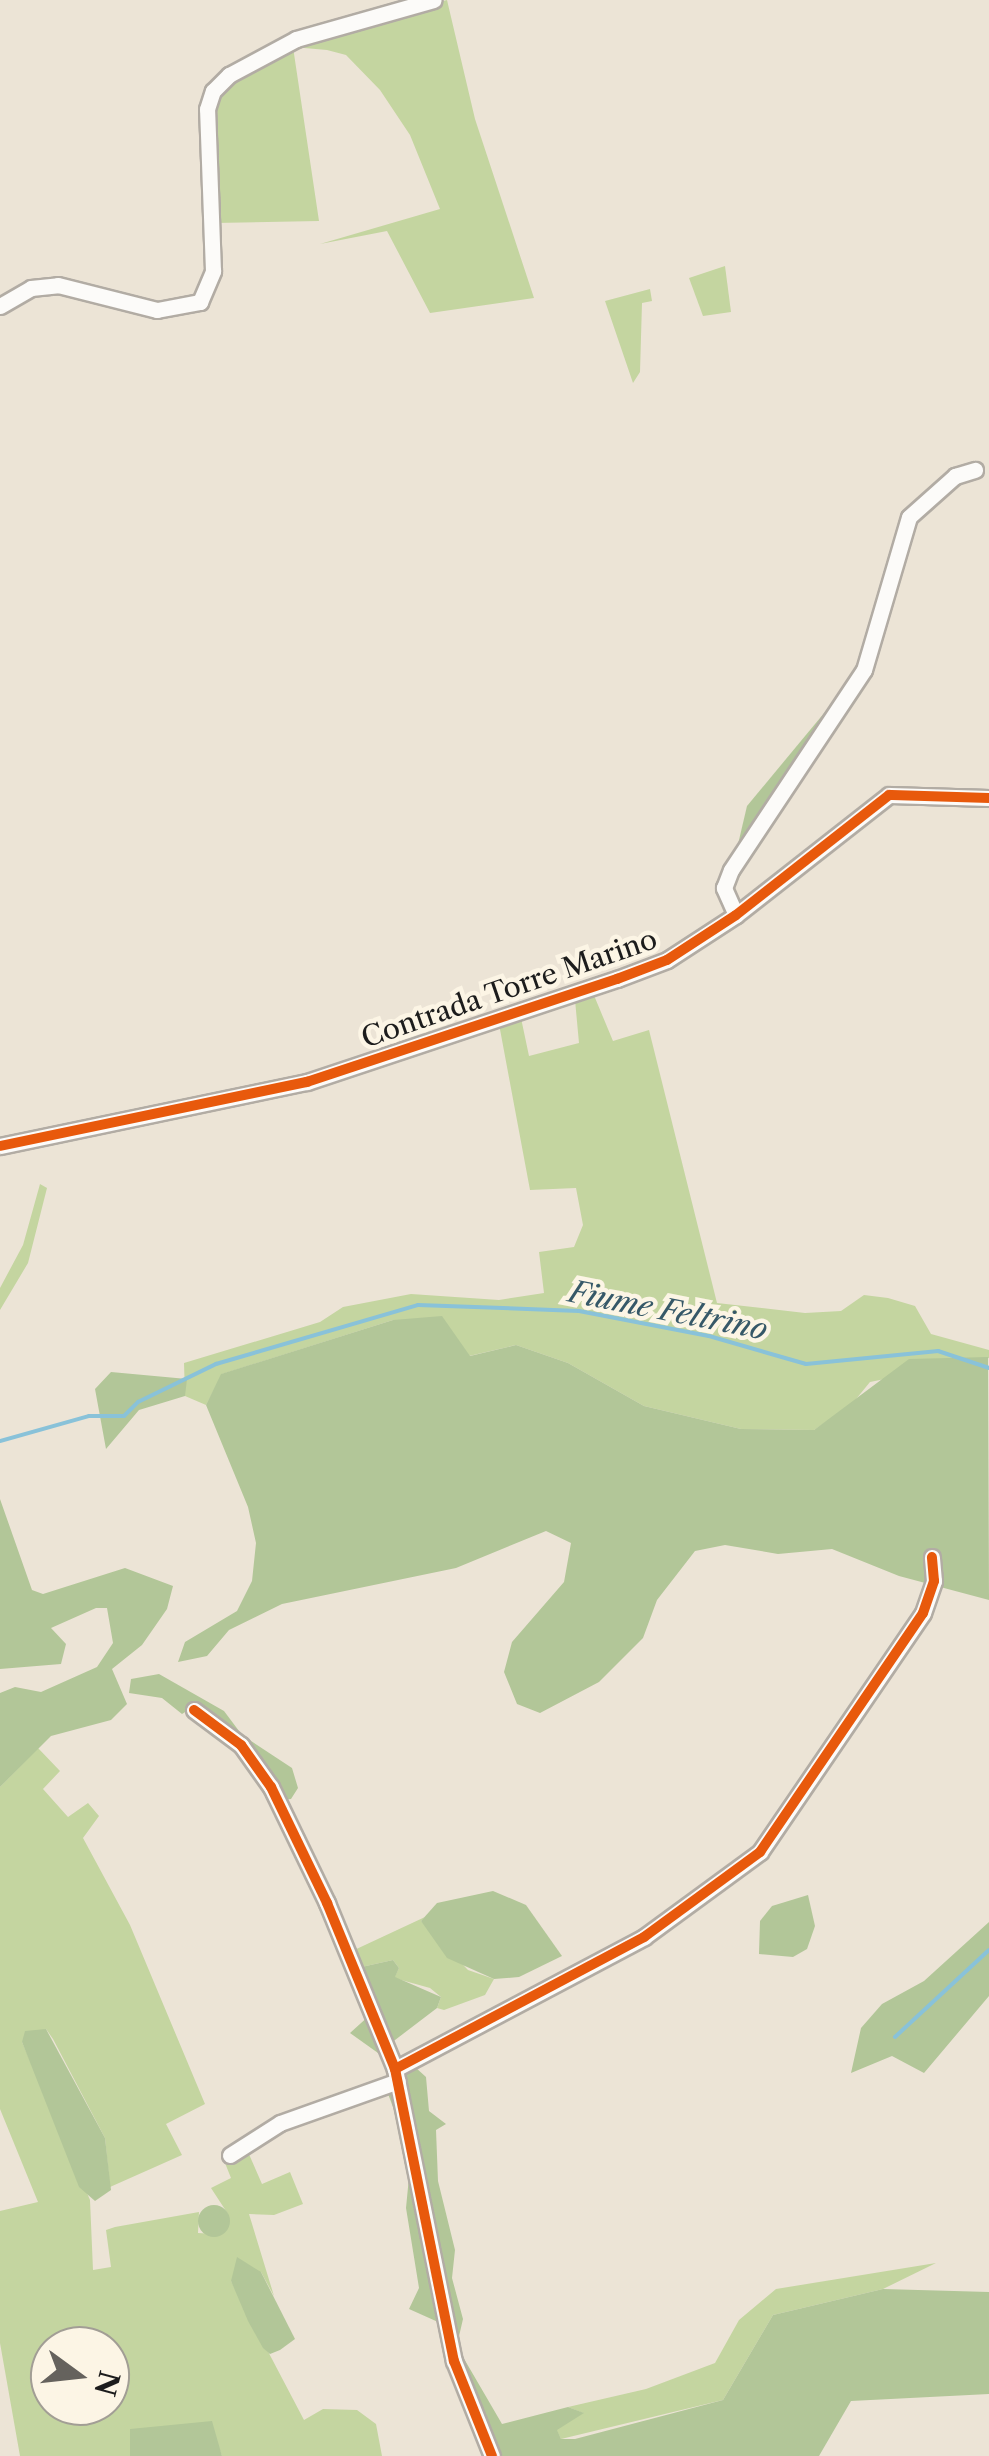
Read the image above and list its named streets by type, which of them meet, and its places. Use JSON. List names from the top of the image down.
{
  "streets": {
    "street": ["Contrada Torre Marino"]
  },
  "water": ["Fiume Feltrino"],
  "north": "right"
}
